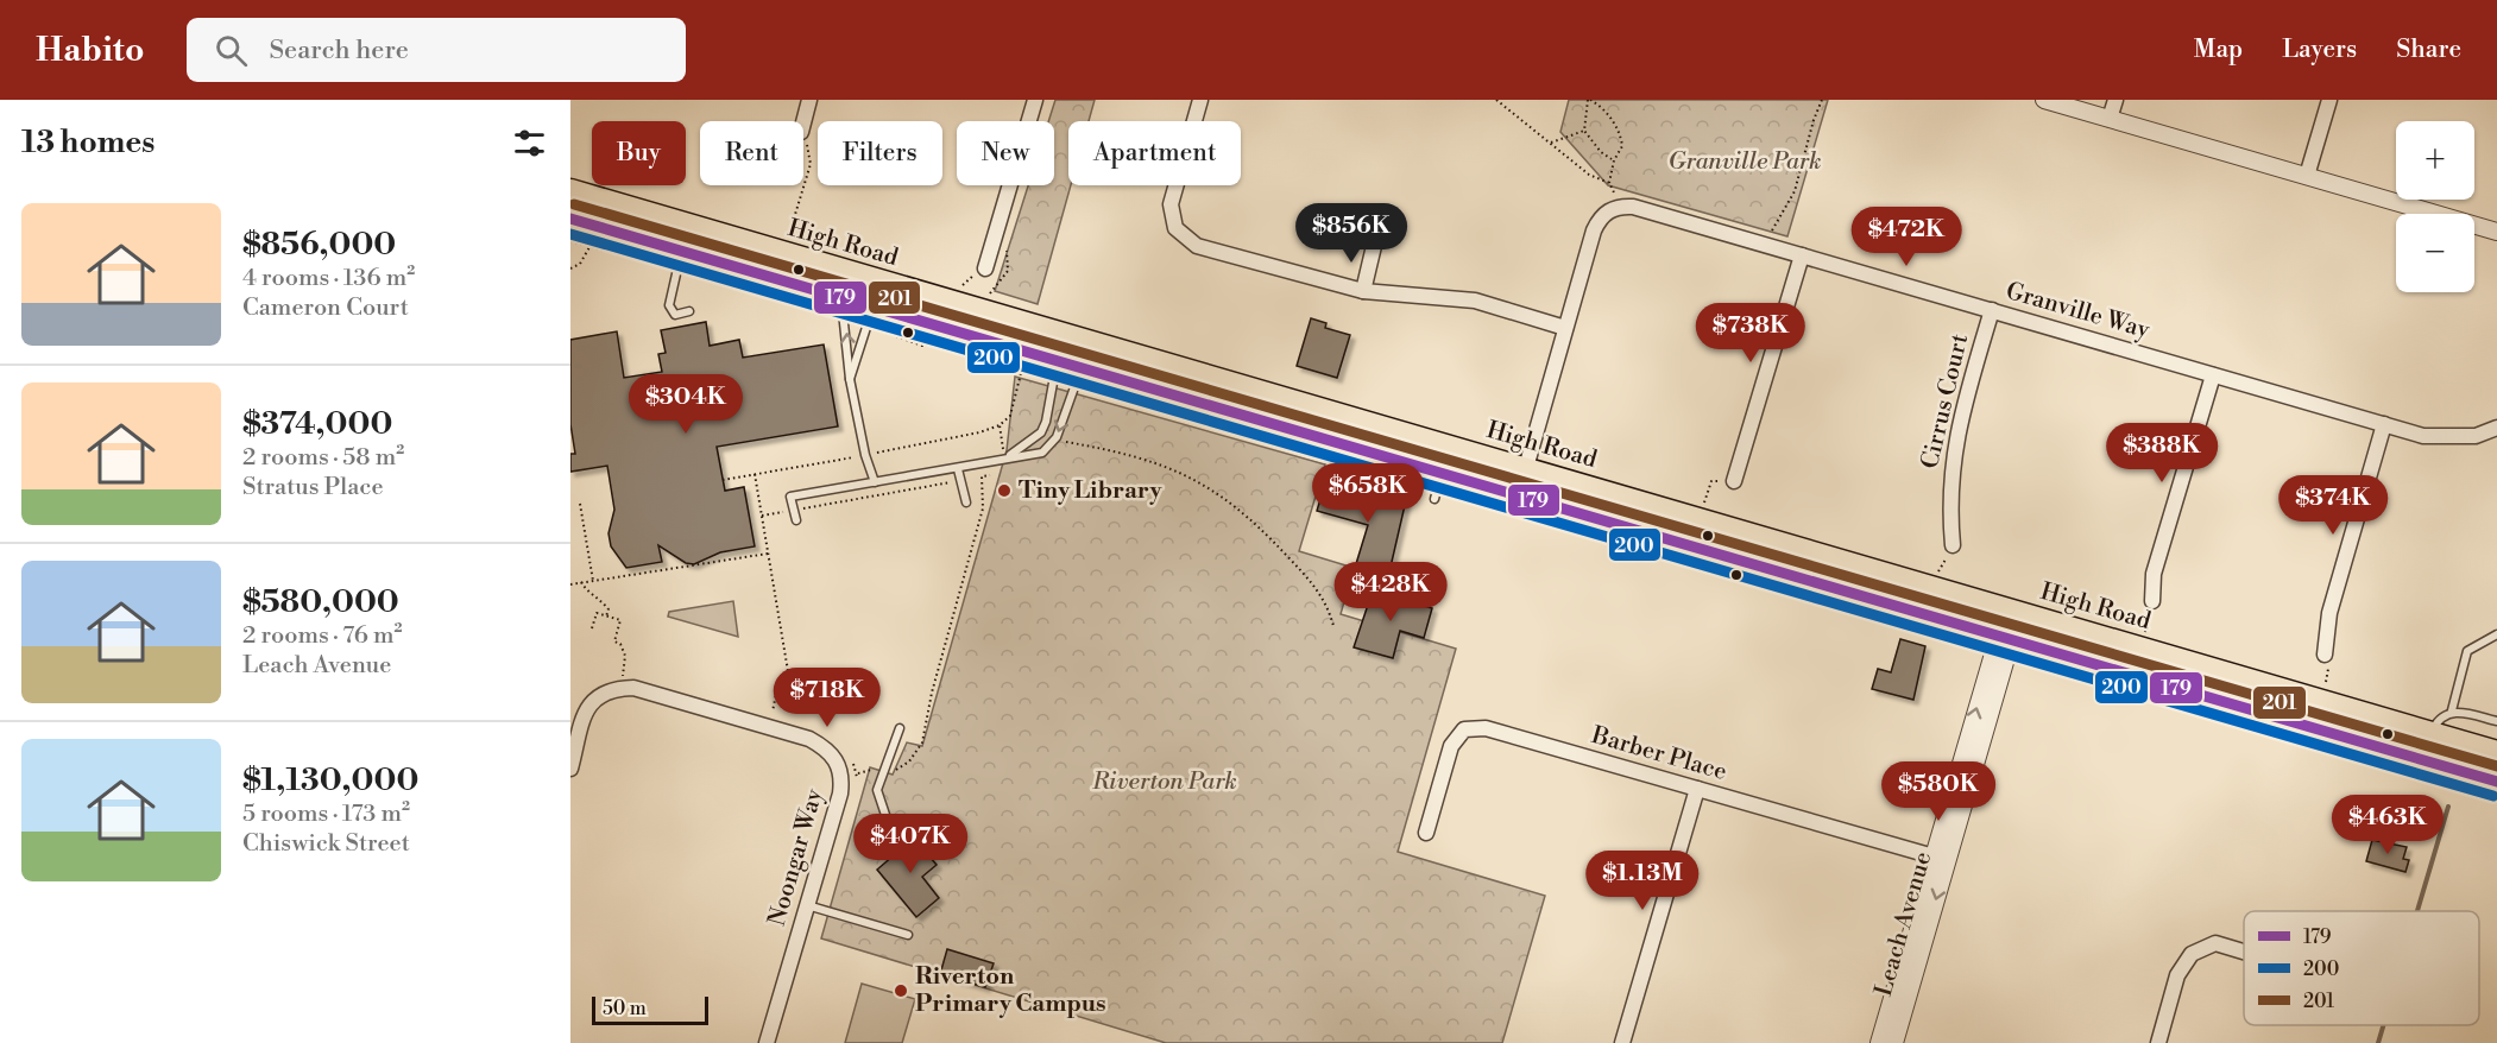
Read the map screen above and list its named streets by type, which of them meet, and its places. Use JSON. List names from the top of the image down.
{
  "streets": {
    "main road": ["High Road"],
    "street": [
      "Granville Way",
      "Cirrus Court",
      "Barber Place",
      "Noongar Way",
      "Leach Avenue"
    ]
  },
  "crossings": [
    ["High Road", "Leach Avenue"],
    ["Granville Way", "Cirrus Court"],
    ["Barber Place", "Leach Avenue"]
  ],
  "parks": ["Granville Park", "Riverton Park"],
  "places": ["Tiny Library", "Riverton Primary Campus"],
  "lines": ["transit line 201", "transit line 179", "transit line 200"],
  "legend": ["179", "200", "201"],
  "scale_bar": "50 m",
  "page": {
    "header": "Habito",
    "search": "Search here",
    "nav": ["Map", "Layers", "Share"],
    "heading": "13 homes",
    "map_buttons": ["+", "−"],
    "chip": [
      "Buy",
      "Rent",
      "Filters",
      "New",
      "Apartment"
    ],
    "list": [
      {
        "name": "$856,000",
        "note": "4 rooms · 136 m² · Cameron Court"
      },
      {
        "name": "$374,000",
        "note": "2 rooms · 58 m² · Stratus Place"
      },
      {
        "name": "$580,000",
        "note": "2 rooms · 76 m² · Leach Avenue"
      },
      {
        "name": "$1,130,000",
        "note": "5 rooms · 173 m² · Chiswick Street"
      }
    ],
    "price": [
      "$856K",
      "$472K",
      "$738K",
      "$304K",
      "$388K",
      "$658K",
      "$374K",
      "$428K",
      "$718K",
      "$580K",
      "$463K",
      "$407K",
      "$1.13M"
    ],
    "scale": "50 m"
  }
}
